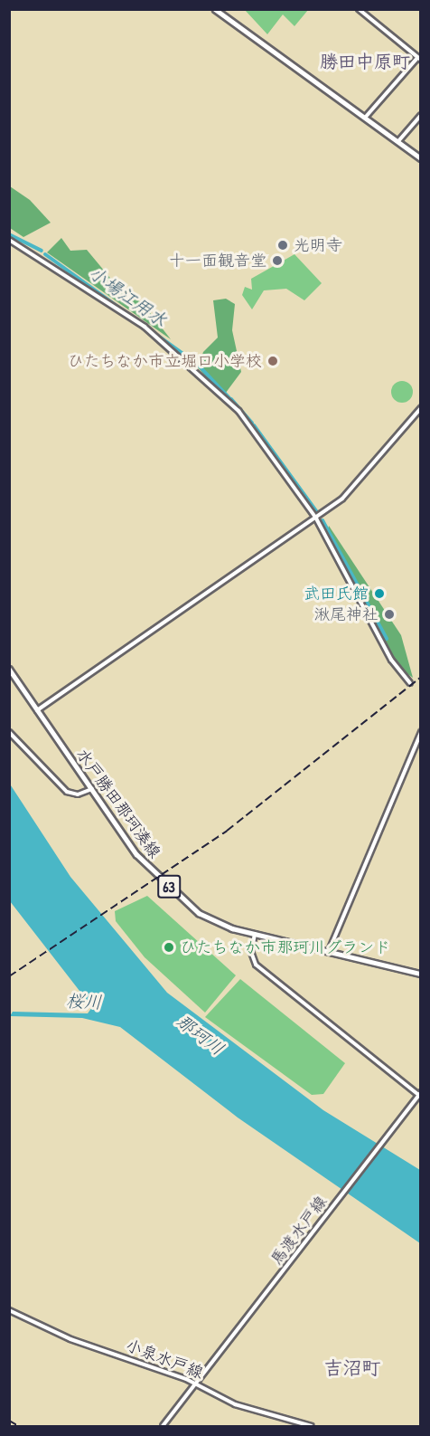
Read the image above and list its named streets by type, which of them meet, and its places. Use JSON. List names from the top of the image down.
{
  "streets": {
    "main road": ["水戸勝田那珂湊線", "63"],
    "street": ["馬渡水戸線", "小泉水戸線"]
  },
  "crossings": [
    ["馬渡水戸線", "小泉水戸線"]
  ],
  "districts": ["勝田中原町", "吉沼町"],
  "water": ["小場江用水", "桜川", "那珂川"],
  "places": [
    "光明寺",
    "十一面観音堂",
    "ひたちなか市立堀口小学校",
    "武田氏館",
    "湫尾神社",
    "ひたちなか市那珂川グランド"
  ]
}
